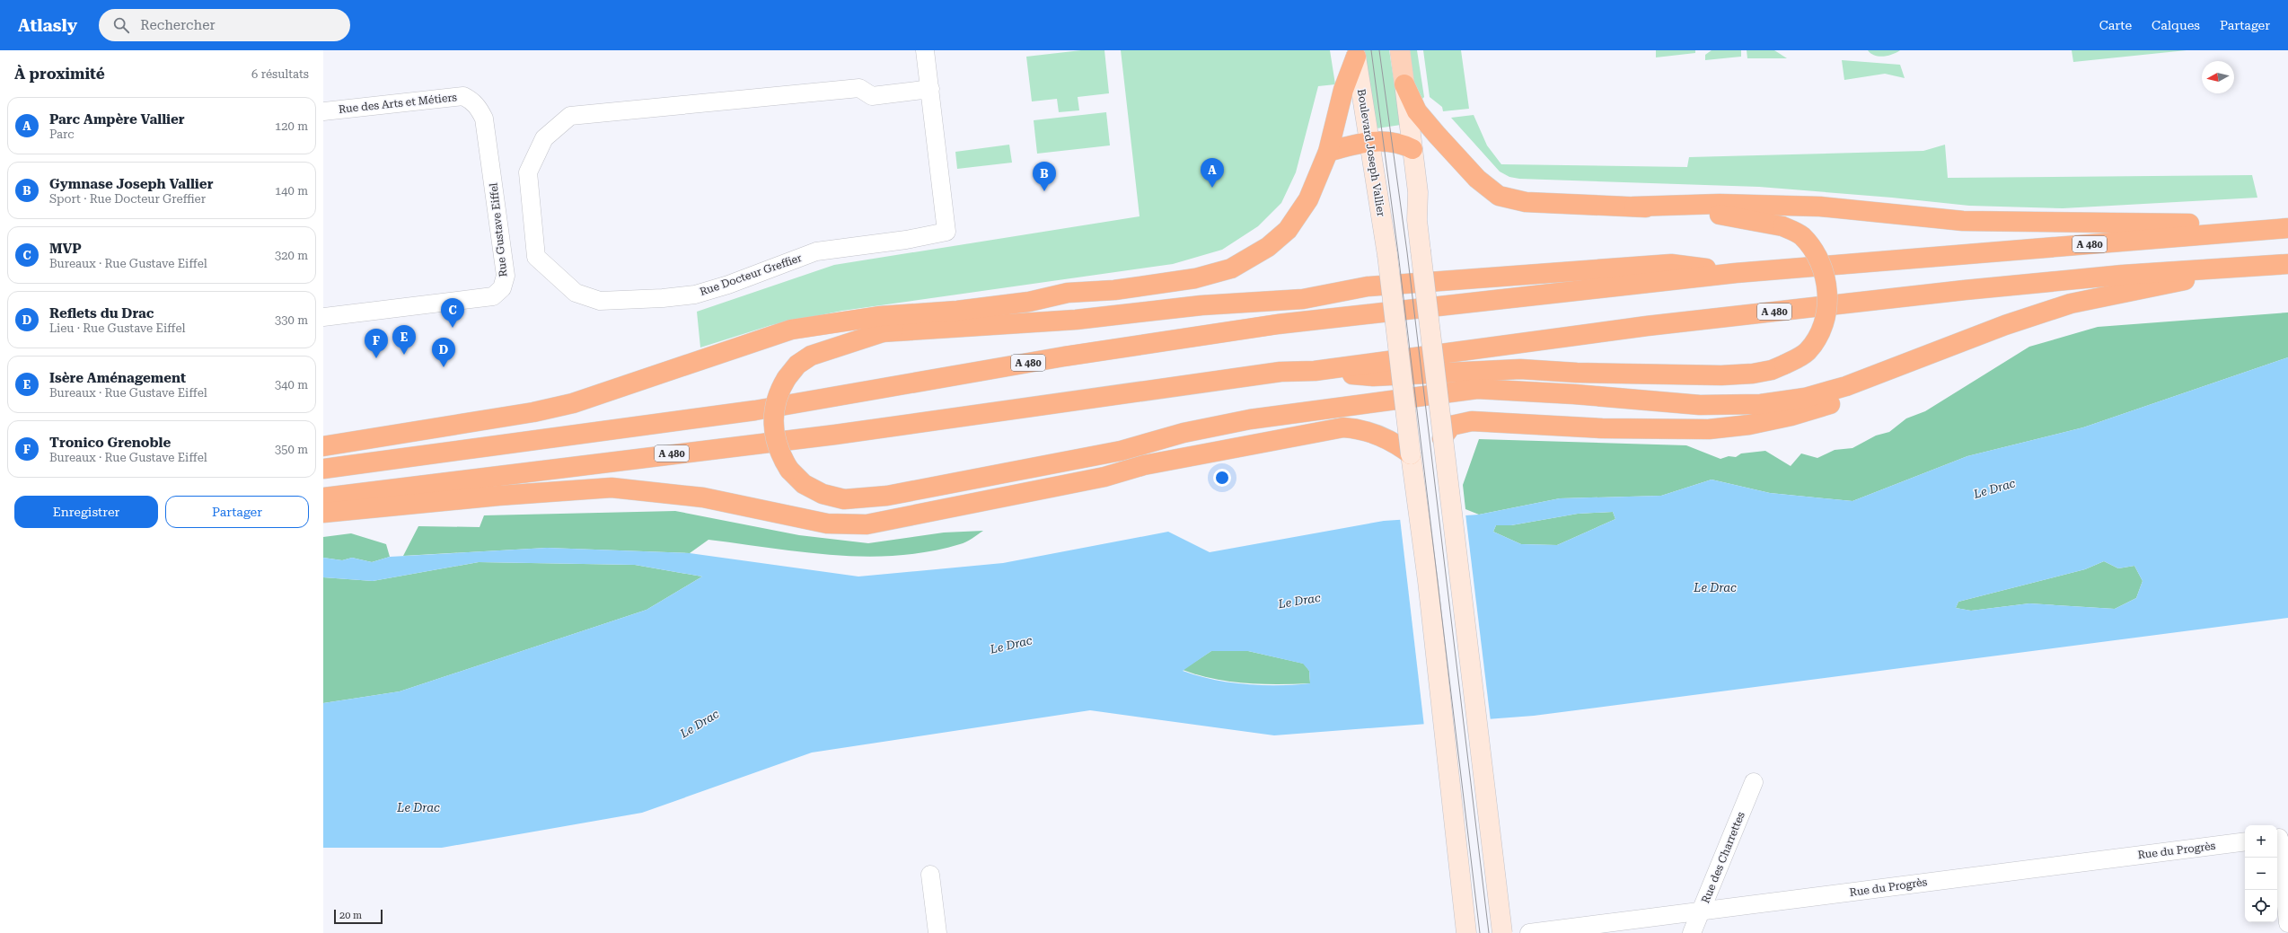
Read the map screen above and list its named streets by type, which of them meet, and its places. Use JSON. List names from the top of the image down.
{
  "streets": {
    "highway": ["A 480"],
    "main road": ["Boulevard Joseph Vallier"],
    "street": [
      "Rue des Arts et Métiers",
      "Rue Gustave Eiffel",
      "Rue Docteur Greffier",
      "Rue du Progrès",
      "Rue des Charrettes"
    ]
  },
  "crossings": [
    ["Rue des Arts et Métiers", "Rue Gustave Eiffel"],
    ["Rue du Progrès", "Rue des Charrettes"]
  ],
  "water": ["Le Drac"],
  "scale_bar": "20 m",
  "north": "left",
  "page": {
    "header": "Atlasly",
    "search": "Rechercher",
    "nav": ["Carte", "Calques", "Partager"],
    "heading": ["À proximité", "6 résultats"],
    "list": [
      {
        "mark": "A",
        "name": "Parc Ampère Vallier",
        "note": "Parc",
        "value": "120 m"
      },
      {
        "mark": "B",
        "name": "Gymnase Joseph Vallier",
        "note": "Sport · Rue Docteur Greffier",
        "value": "140 m"
      },
      {
        "mark": "C",
        "name": "MVP",
        "note": "Bureaux · Rue Gustave Eiffel",
        "value": "320 m"
      },
      {
        "mark": "D",
        "name": "Reflets du Drac",
        "note": "Lieu · Rue Gustave Eiffel",
        "value": "330 m"
      },
      {
        "mark": "E",
        "name": "Isère Aménagement",
        "note": "Bureaux · Rue Gustave Eiffel",
        "value": "340 m"
      },
      {
        "mark": "F",
        "name": "Tronico Grenoble",
        "note": "Bureaux · Rue Gustave Eiffel",
        "value": "350 m"
      }
    ],
    "pins": [
      "A",
      "B",
      "C",
      "E",
      "F",
      "D"
    ],
    "buttons": ["Enregistrer", "Partager"],
    "map_buttons": ["+", "−"],
    "scale": "20 m"
  }
}
